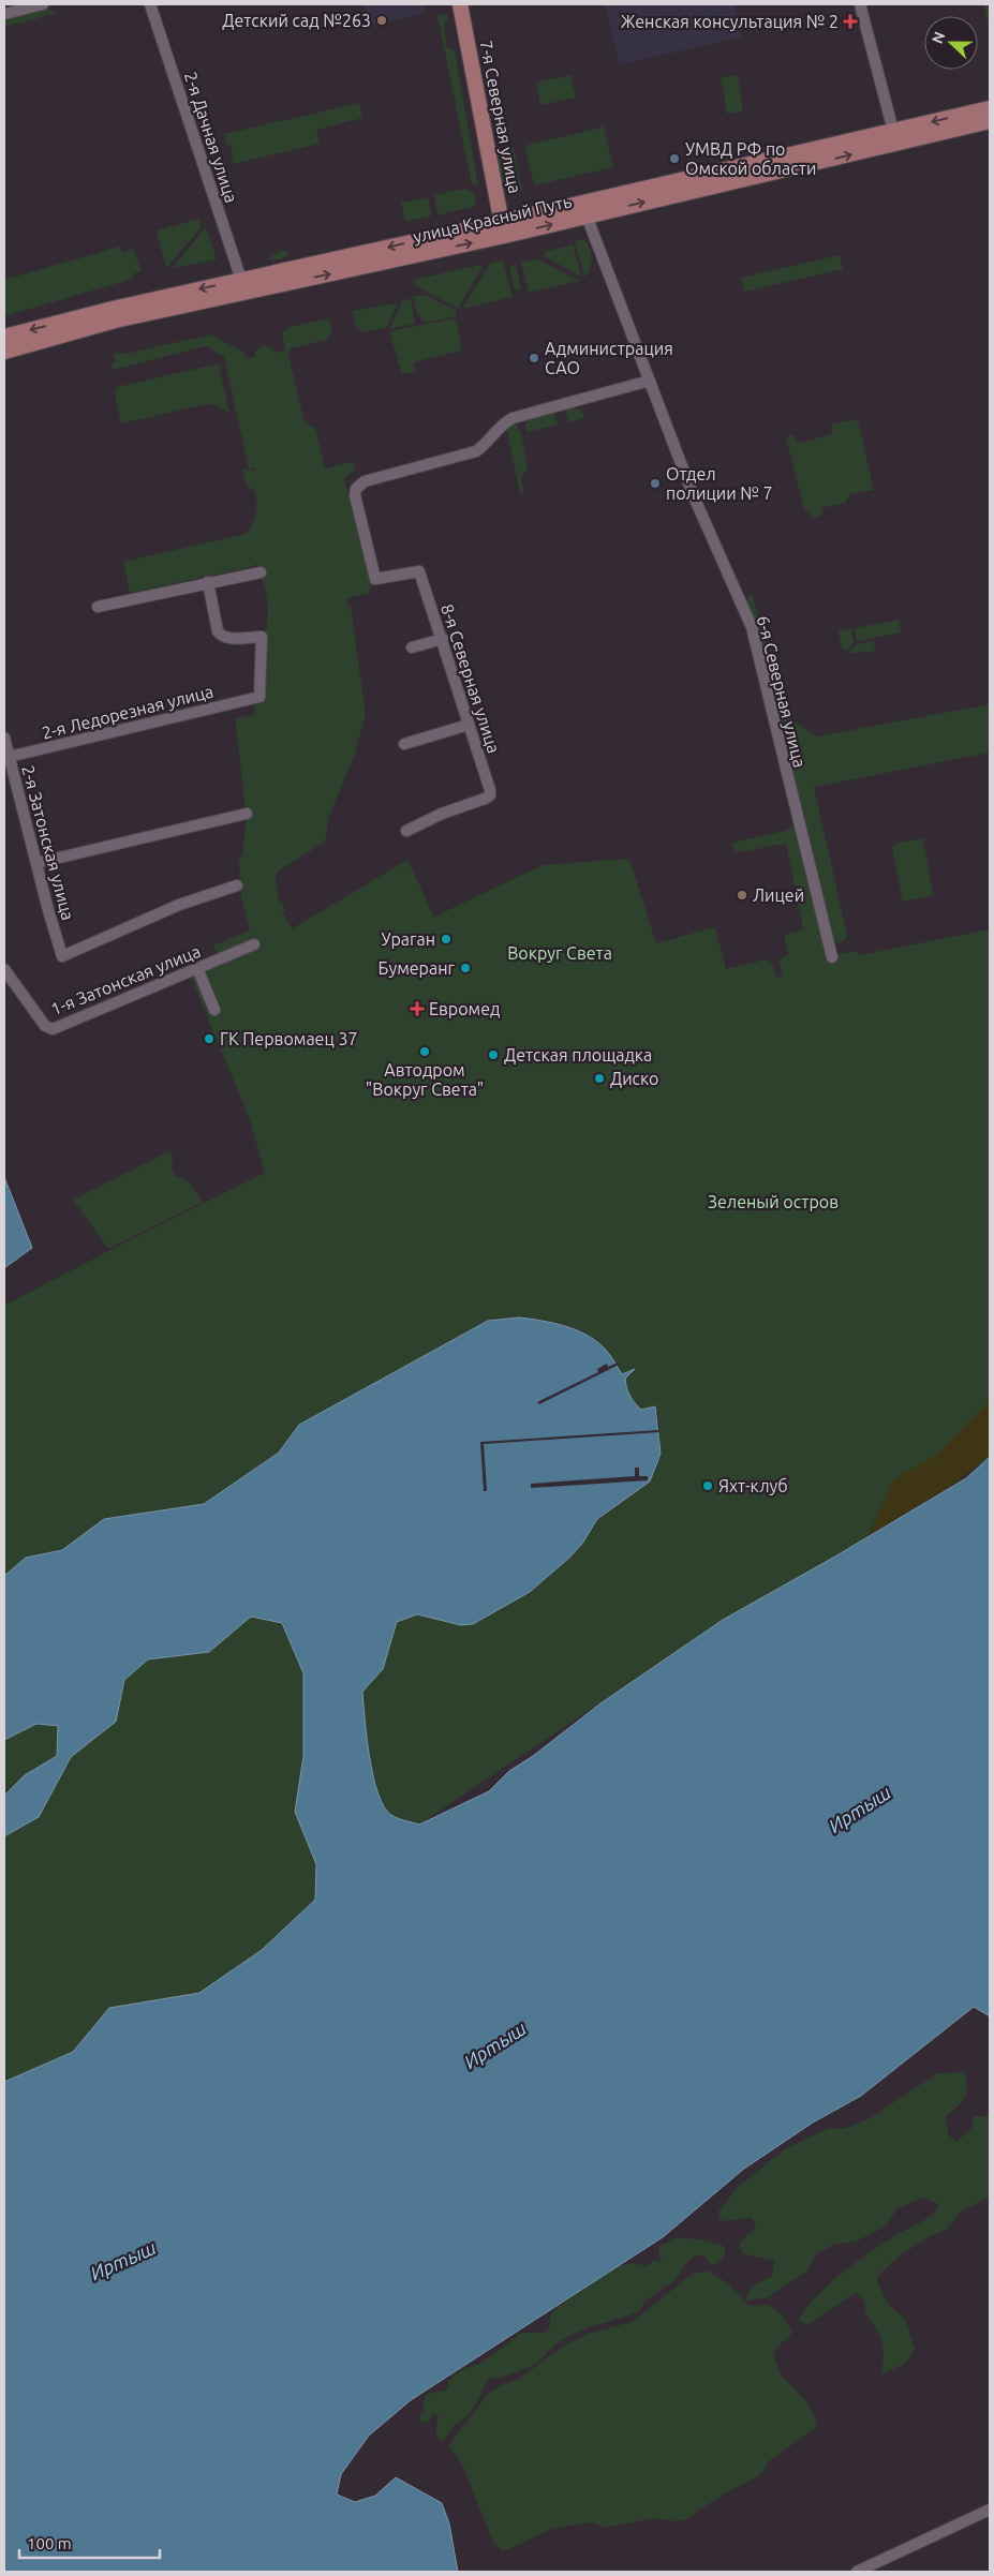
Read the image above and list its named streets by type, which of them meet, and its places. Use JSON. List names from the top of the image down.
{
  "streets": {
    "main road": ["7-я Северная улица", "улица Красный Путь"],
    "street": [
      "2-я Дачная улица",
      "8-я Северная улица",
      "6-я Северная улица",
      "2-я Ледорезная улица",
      "2-я Затонская улица",
      "1-я Затонская улица"
    ]
  },
  "crossings": [
    ["7-я Северная улица", "улица Красный Путь"],
    ["2-я Дачная улица", "улица Красный Путь"],
    ["улица Красный Путь", "6-я Северная улица"],
    ["8-я Северная улица", "6-я Северная улица"],
    ["2-я Ледорезная улица", "2-я Затонская улица"]
  ],
  "water": ["Иртыш"],
  "parks": ["Вокруг Света", "Зеленый остров"],
  "places": {
    "other": [
      "Детский сад №263",
      "УМВД РФ по Омской области",
      "Администрация САО",
      "Отдел полиции № 7",
      "Лицей",
      "Ураган",
      "Бумеранг",
      "ГК Первомаец 37",
      "Автодром \"Вокруг Света\"",
      "Детская площадка",
      "Диско",
      "Яхт-клуб"
    ],
    "health": ["Женская консультация № 2", "Евромед"]
  },
  "scale_bar": "100 m",
  "north": "left"
}
